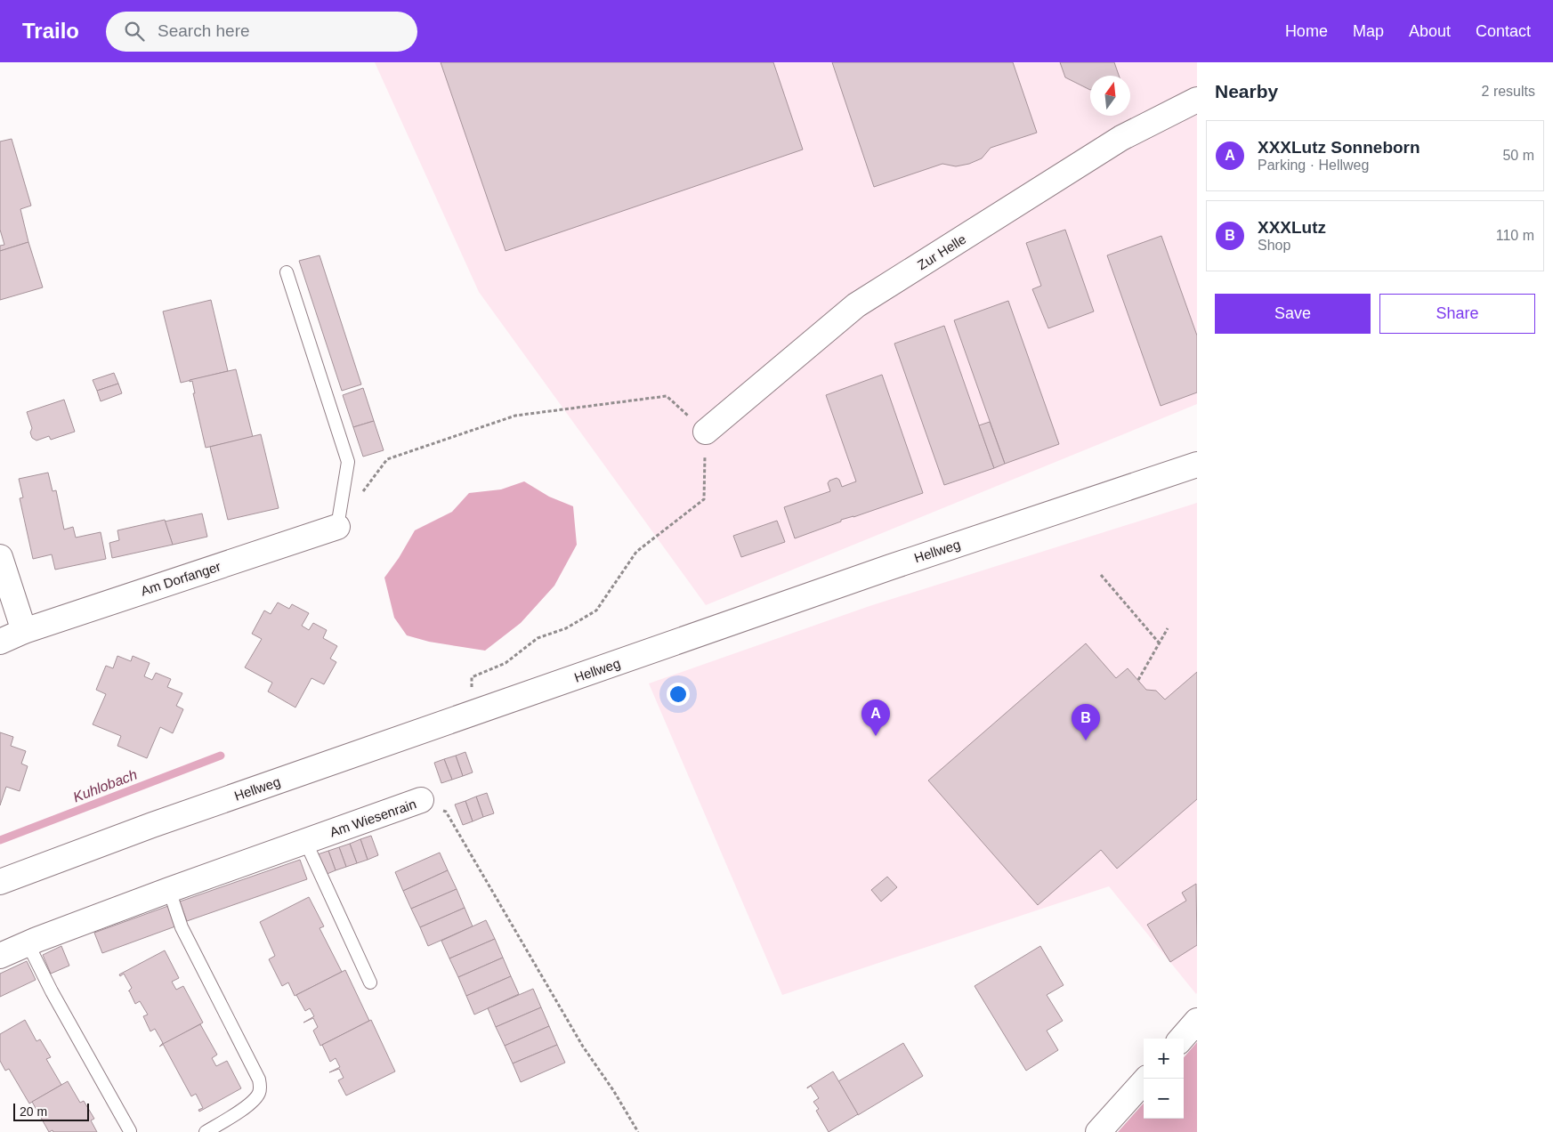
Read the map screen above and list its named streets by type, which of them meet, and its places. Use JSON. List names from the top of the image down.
{
  "streets": {
    "street": [
      "Zur Helle",
      "Hellweg",
      "Am Dorfanger",
      "Am Wiesenrain"
    ]
  },
  "water": ["Kuhlobach"],
  "scale_bar": "20 m",
  "north": "top",
  "page": {
    "header": "Trailo",
    "search": "Search here",
    "nav": [
      "Home",
      "Map",
      "About",
      "Contact"
    ],
    "heading": ["Nearby", "2 results"],
    "list": [
      {
        "mark": "A",
        "name": "XXXLutz Sonneborn",
        "note": "Parking · Hellweg",
        "value": "50 m"
      },
      {
        "mark": "B",
        "name": "XXXLutz",
        "note": "Shop",
        "value": "110 m"
      }
    ],
    "buttons": ["Save", "Share"],
    "pins": ["A", "B"],
    "map_buttons": ["+", "−"],
    "scale": "20 m"
  }
}
